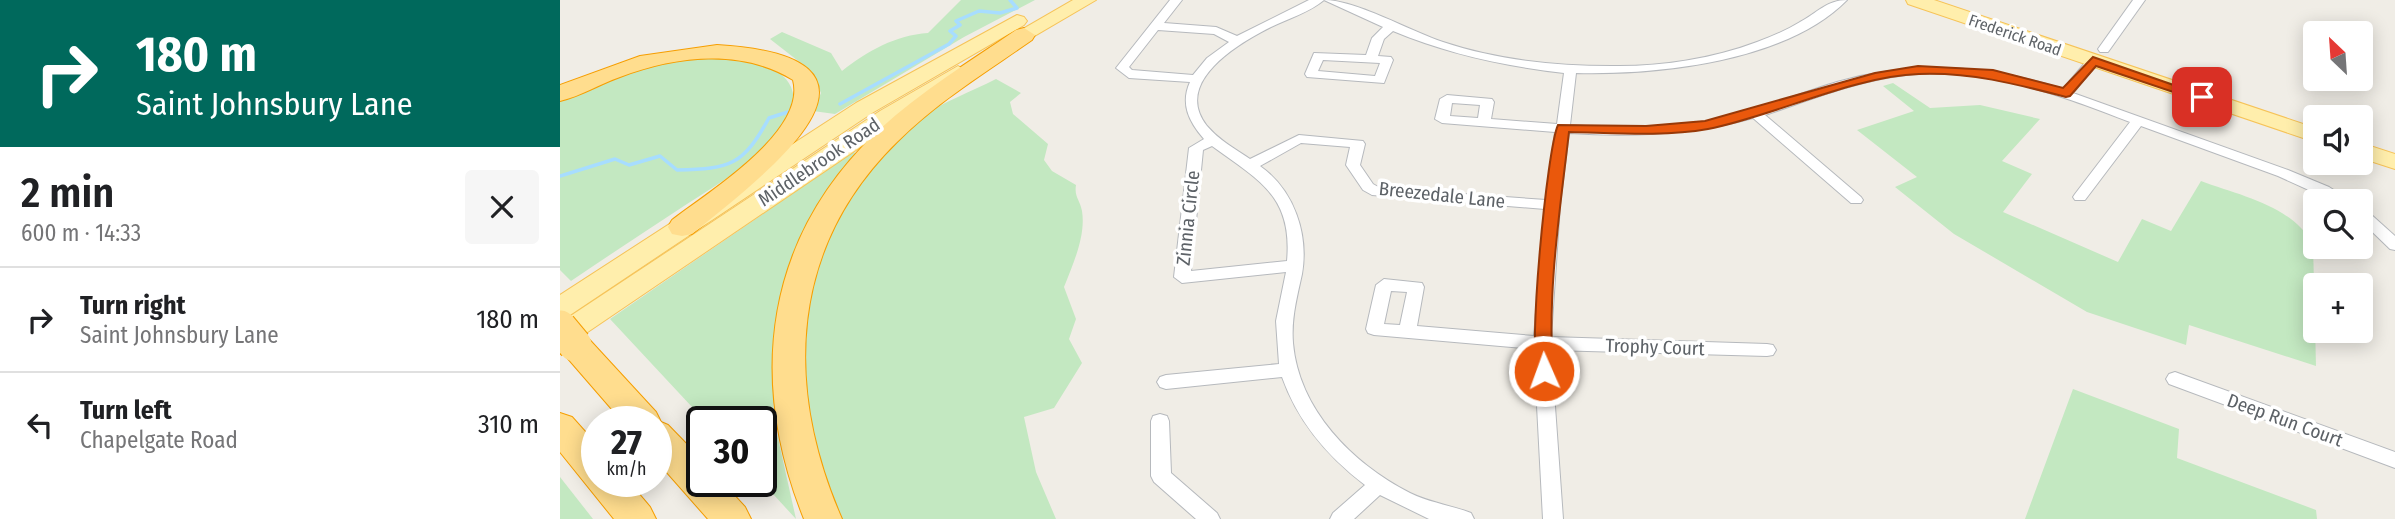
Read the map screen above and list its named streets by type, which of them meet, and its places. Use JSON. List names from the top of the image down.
{
  "streets": {
    "main road": ["Frederick Road", "Middlebrook Road"],
    "street": [
      "Breezedale Lane",
      "Zinnia Circle",
      "Trophy Court",
      "Deep Run Court"
    ]
  },
  "north": "top left",
  "page": {
    "turn": ["180 m", "Saint Johnsbury Lane"],
    "map_buttons": "+",
    "heading": ["2 min", "600 m · 14:33"],
    "list": [
      {
        "name": "Turn right",
        "note": "Saint Johnsbury Lane",
        "value": "180 m"
      },
      {
        "name": "Turn left",
        "note": "Chapelgate Road",
        "value": "310 m"
      }
    ],
    "speed": "27 km/h",
    "limit": "30"
  }
}
